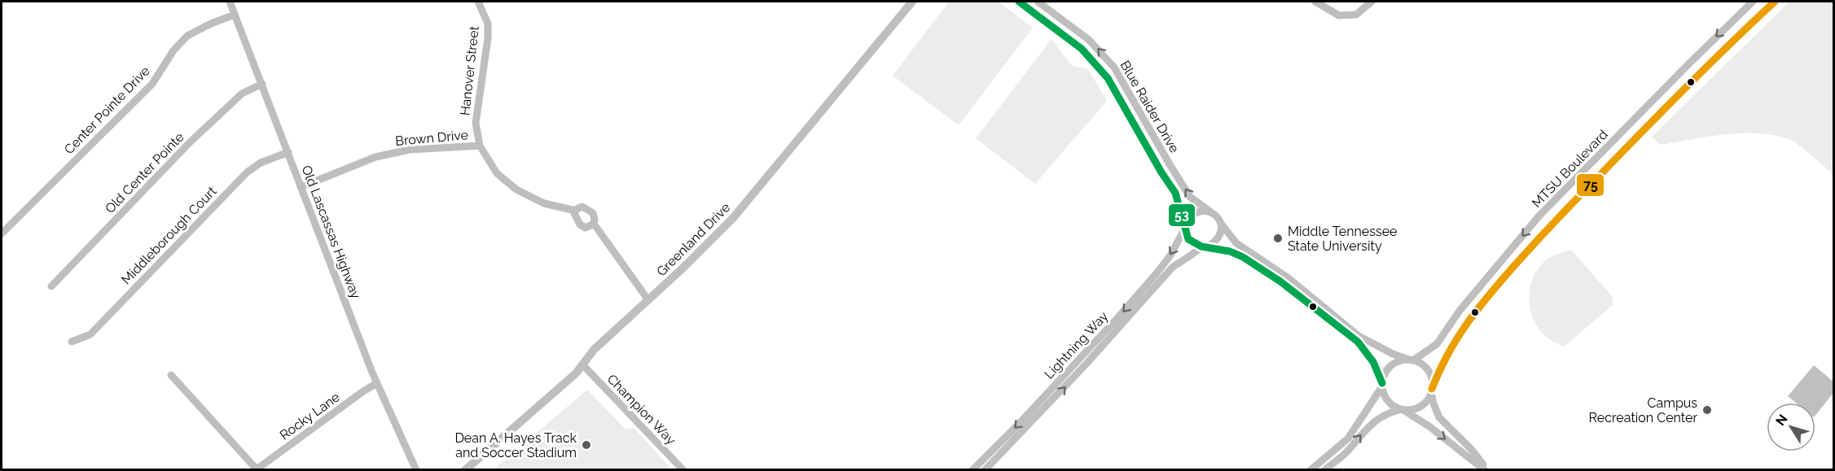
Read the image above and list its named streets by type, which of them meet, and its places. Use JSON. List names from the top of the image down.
{
  "streets": {
    "street": [
      "Hanover Street",
      "Blue Raider Drive",
      "Center Pointe Drive",
      "Brown Drive",
      "MTSU Boulevard",
      "Old Center Pointe",
      "Old Lascassas Highway",
      "Middleborough Court",
      "Greenland Drive",
      "Lightning Way",
      "Champion Way",
      "Rocky Lane"
    ]
  },
  "crossings": [
    ["Hanover Street", "Brown Drive"],
    ["Blue Raider Drive", "Lightning Way"],
    ["Center Pointe Drive", "Old Lascassas Highway"],
    ["Brown Drive", "Old Lascassas Highway"],
    ["Brown Drive", "Greenland Drive"],
    ["Old Center Pointe", "Old Lascassas Highway"],
    ["Old Lascassas Highway", "Middleborough Court"],
    ["Old Lascassas Highway", "Rocky Lane"],
    ["Greenland Drive", "Champion Way"]
  ],
  "places": ["Middle Tennessee State University", "Campus Recreation Center", "Dean A. Hayes Track and Soccer Stadium"],
  "lines": ["transit line 75", "transit line 53"],
  "north": "top left"
}
